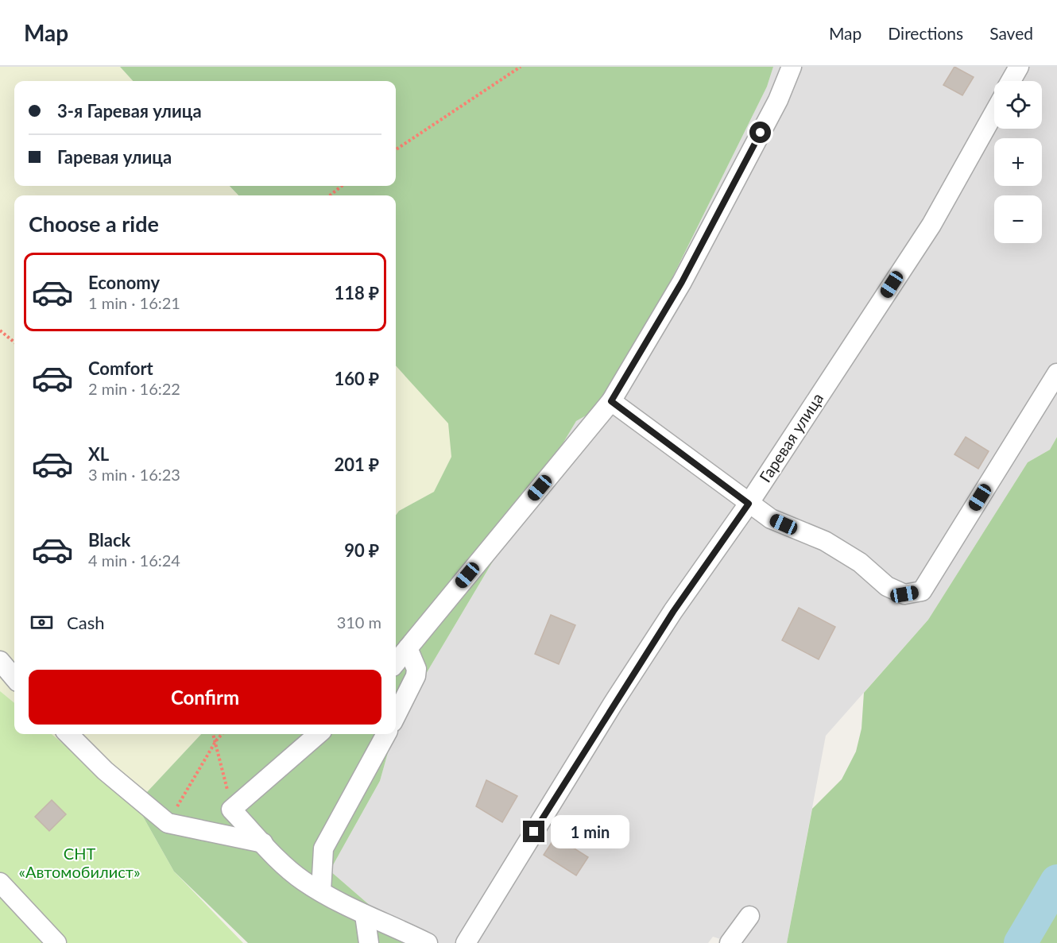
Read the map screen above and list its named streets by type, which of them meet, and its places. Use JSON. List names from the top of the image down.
{
  "streets": {
    "street": ["Гаревая улица"]
  },
  "parks": ["СНТ «Автомобилист»"],
  "page": {
    "header": "Map",
    "nav": ["Map", "Directions", "Saved"],
    "map_buttons": ["+", "−"],
    "banner": ["3-я Гаревая улица", "Гаревая улица"],
    "heading": "Choose a ride",
    "list": [
      {
        "name": "Economy",
        "note": "1 min · 16:21",
        "value": "118 ₽"
      },
      {
        "name": "Comfort",
        "note": "2 min · 16:22",
        "value": "160 ₽"
      },
      {
        "name": "XL",
        "note": "3 min · 16:23",
        "value": "201 ₽"
      },
      {
        "name": "Black",
        "note": "4 min · 16:24",
        "value": "90 ₽"
      }
    ],
    "pay": ["Cash", "310 m"],
    "buttons": "Confirm",
    "bubble": "1 min"
  }
}
